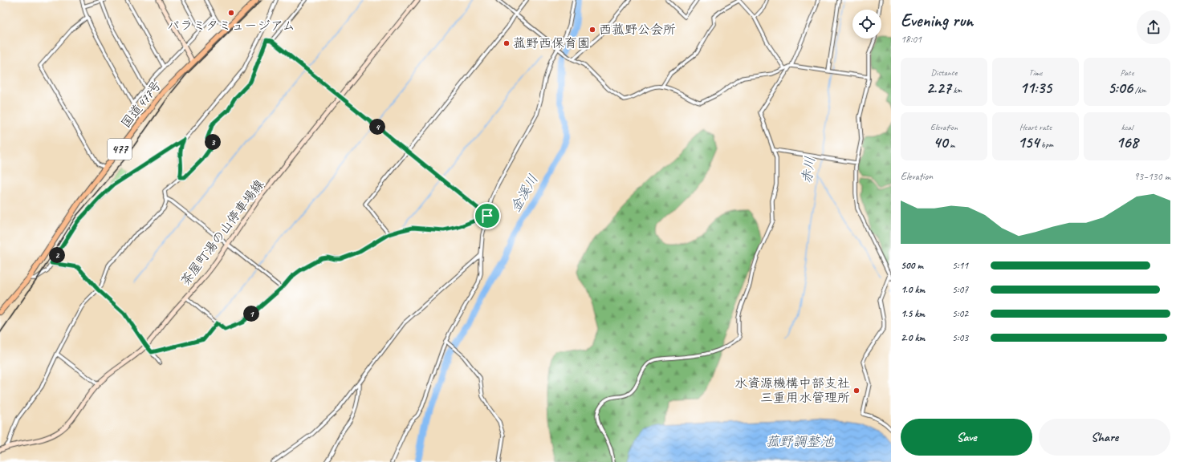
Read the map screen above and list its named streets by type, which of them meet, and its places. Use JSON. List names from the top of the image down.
{
  "streets": {
    "highway": ["国道477号", "477"],
    "main road": ["茶屋町湯の山停車場線"]
  },
  "water": ["赤川", "金溪川", "菰野調整池"],
  "places": [
    "パラミタミュージアム",
    "西菰野公会所",
    "菰野西保育園",
    "水資源機構中部支社 三重用水管理所"
  ],
  "page": {
    "heading": ["Evening run", "18:01"],
    "stats": [
      ["Distance", "2.27 km"],
      ["Time", "11:35"],
      ["Pace", "5:06 /km"],
      ["Elevation", "40 m"],
      ["Heart rate", "154 bpm"],
      ["kcal", "168"]
    ],
    "pins": [
      "4",
      "3",
      "2",
      "1"
    ],
    "chart": ["Elevation", "93–130 m"],
    "list": [
      {
        "name": "500 m",
        "note": "5:11"
      },
      {
        "name": "1.0 km",
        "note": "5:07"
      },
      {
        "name": "1.5 km",
        "note": "5:02"
      },
      {
        "name": "2.0 km",
        "note": "5:03"
      }
    ],
    "buttons": ["Save", "Share"]
  }
}
